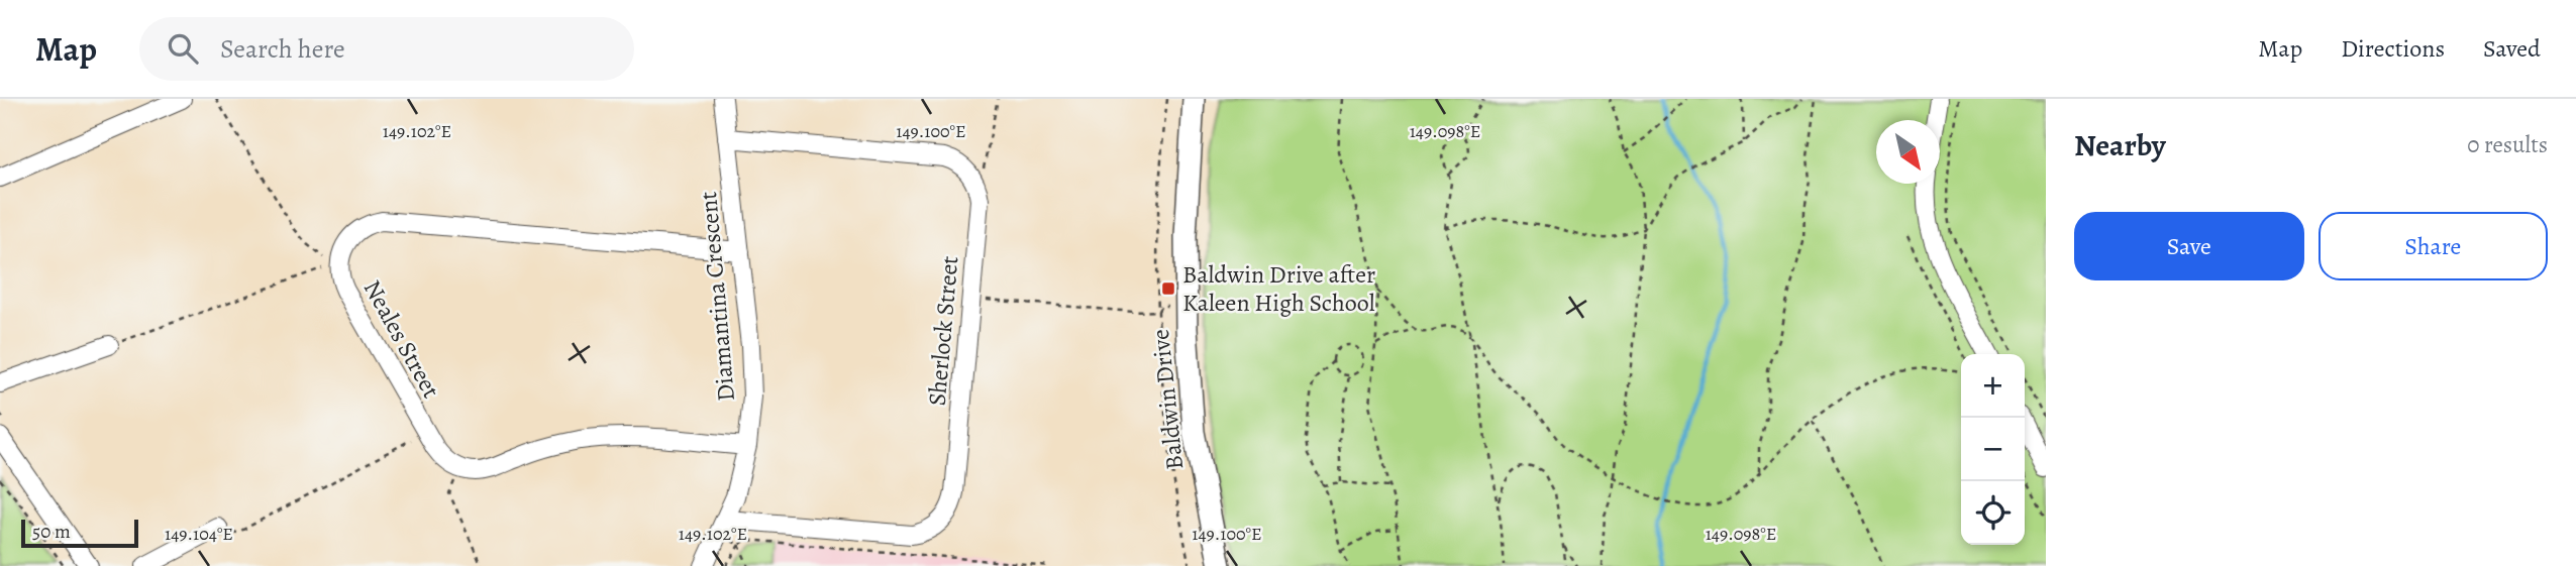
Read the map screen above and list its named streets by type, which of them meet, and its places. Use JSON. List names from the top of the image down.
{
  "streets": {
    "main road": ["Baldwin Drive"],
    "street": ["Diamantina Crescent", "Sherlock Street", "Neales Street"]
  },
  "crossings": [
    ["Diamantina Crescent", "Sherlock Street"],
    ["Diamantina Crescent", "Neales Street"]
  ],
  "places": {
    "transit": ["Baldwin Drive after Kaleen High School"]
  },
  "scale_bar": "50 m",
  "north": "bottom right",
  "page": {
    "header": "Map",
    "search": "Search here",
    "nav": ["Map", "Directions", "Saved"],
    "heading": ["Nearby", "0 results"],
    "buttons": ["Save", "Share"],
    "map_buttons": ["+", "−"],
    "scale": "50 m"
  },
  "coordinates": [
    "149.102°E",
    "149.100°E",
    "149.098°E",
    "149.104°E"
  ]
}
